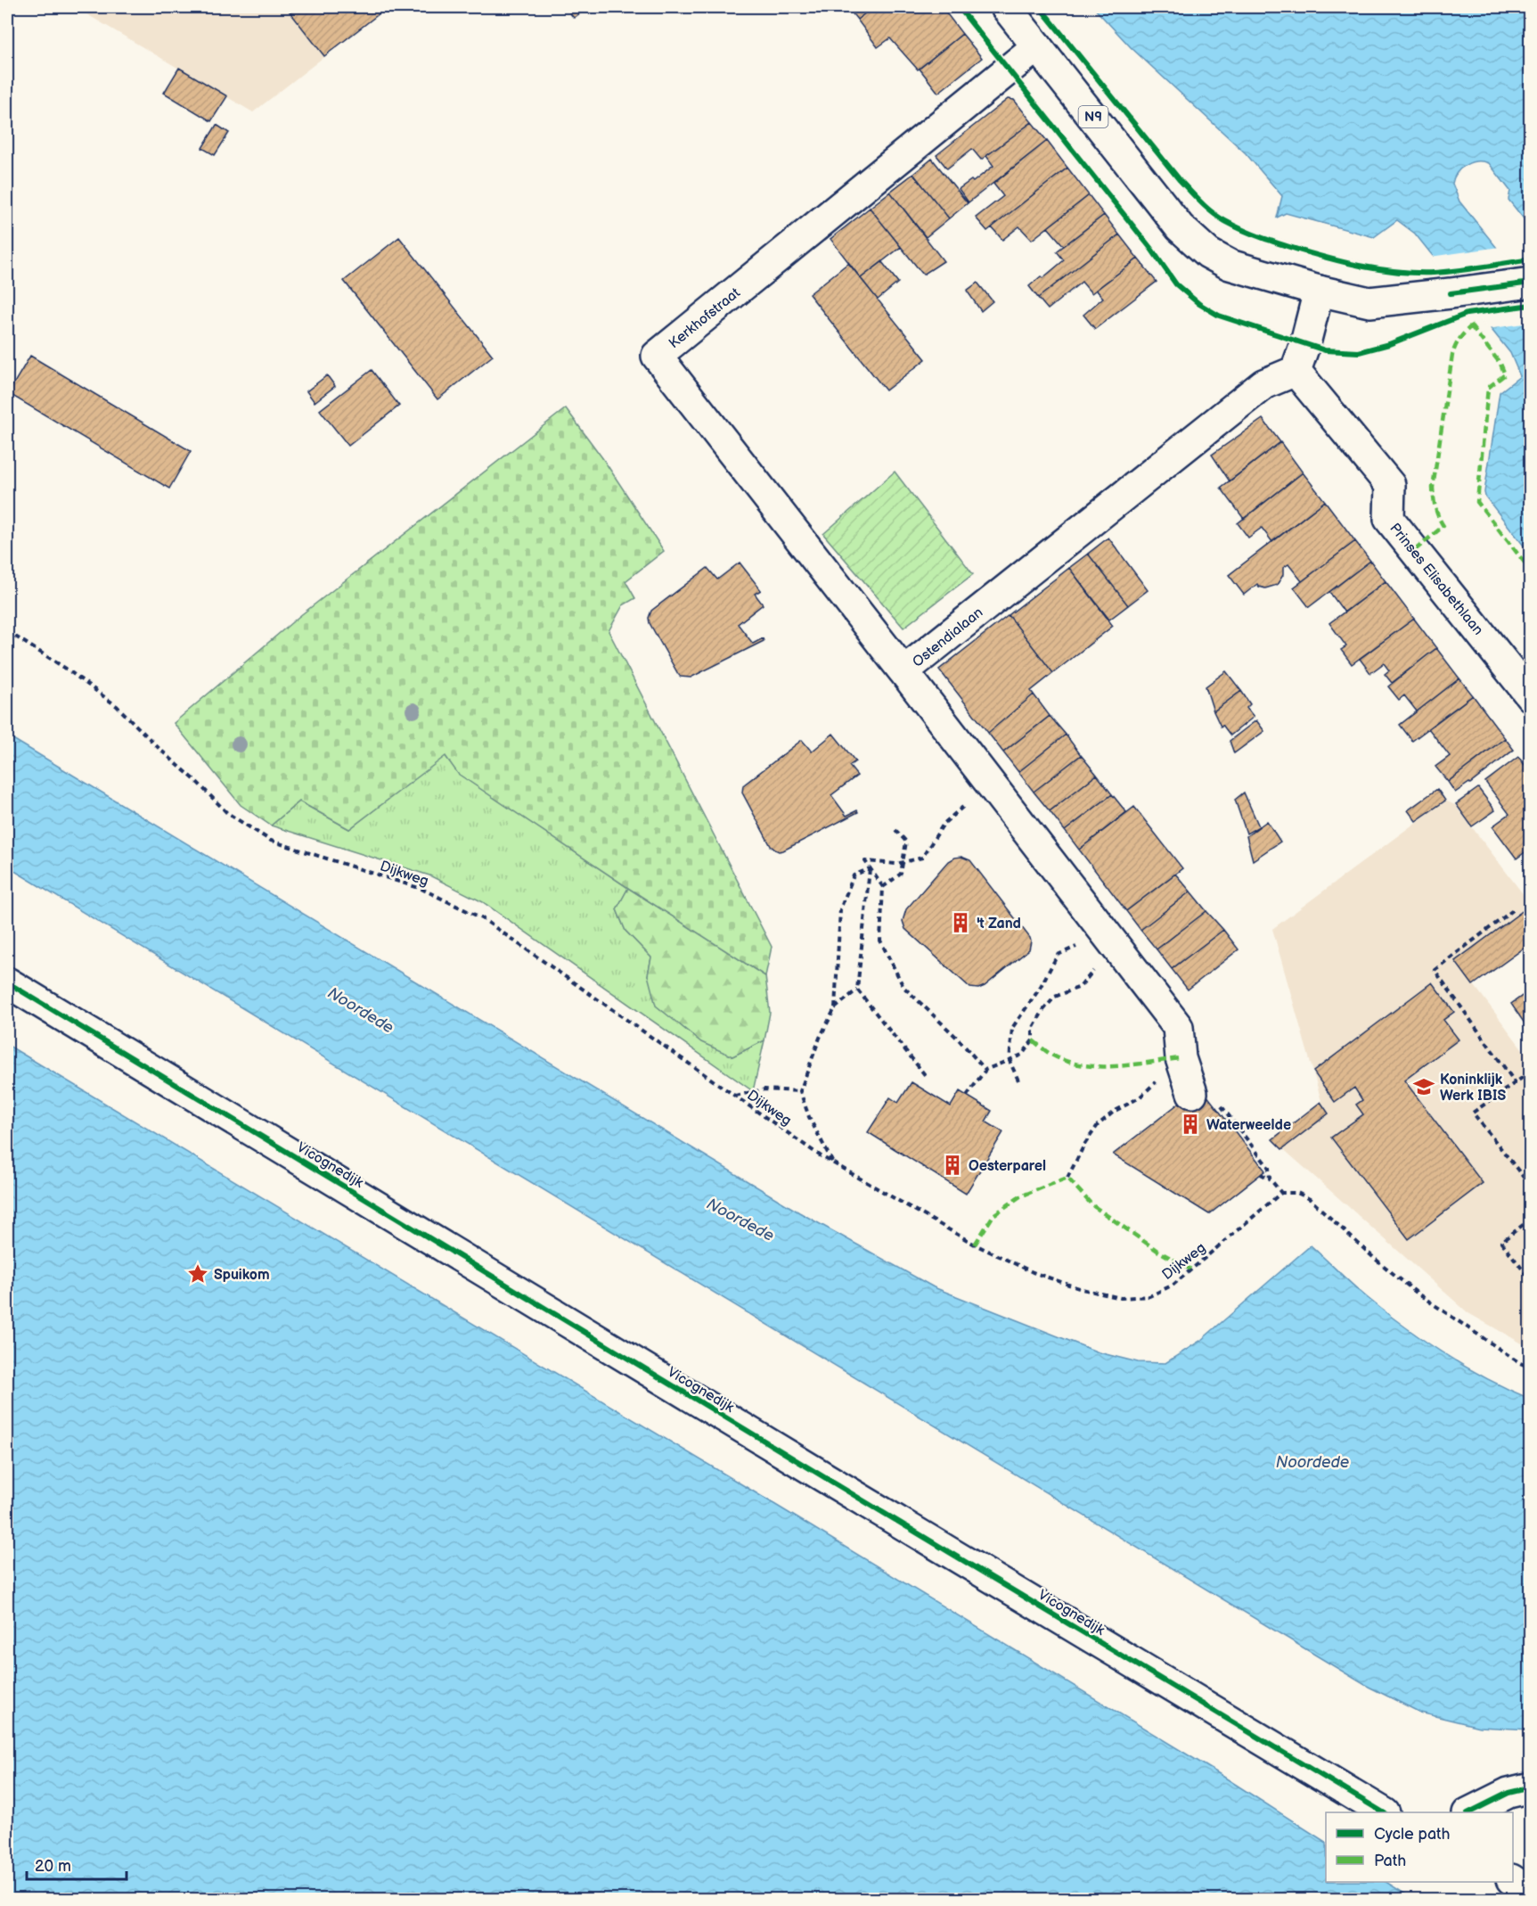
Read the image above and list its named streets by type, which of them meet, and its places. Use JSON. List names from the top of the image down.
{
  "streets": {
    "street": [
      "N9",
      "Kerkhofstraat",
      "Prinses Elisabethlaan",
      "Ostendialaan",
      "Vicognedijk"
    ],
    "path": ["Dijkweg"]
  },
  "crossings": [
    ["N9", "Kerkhofstraat"],
    ["Kerkhofstraat", "Ostendialaan"],
    ["Prinses Elisabethlaan", "Ostendialaan"]
  ],
  "water": ["Noordede"],
  "places": {
    "building": ["'t Zand", "Waterweelde", "Oesterparel"],
    "school or university": ["Koninklijk Werk IBIS"],
    "place": ["Spuikom"]
  },
  "legend": ["Cycle path", "Path"],
  "scale_bar": "20 m"
}
